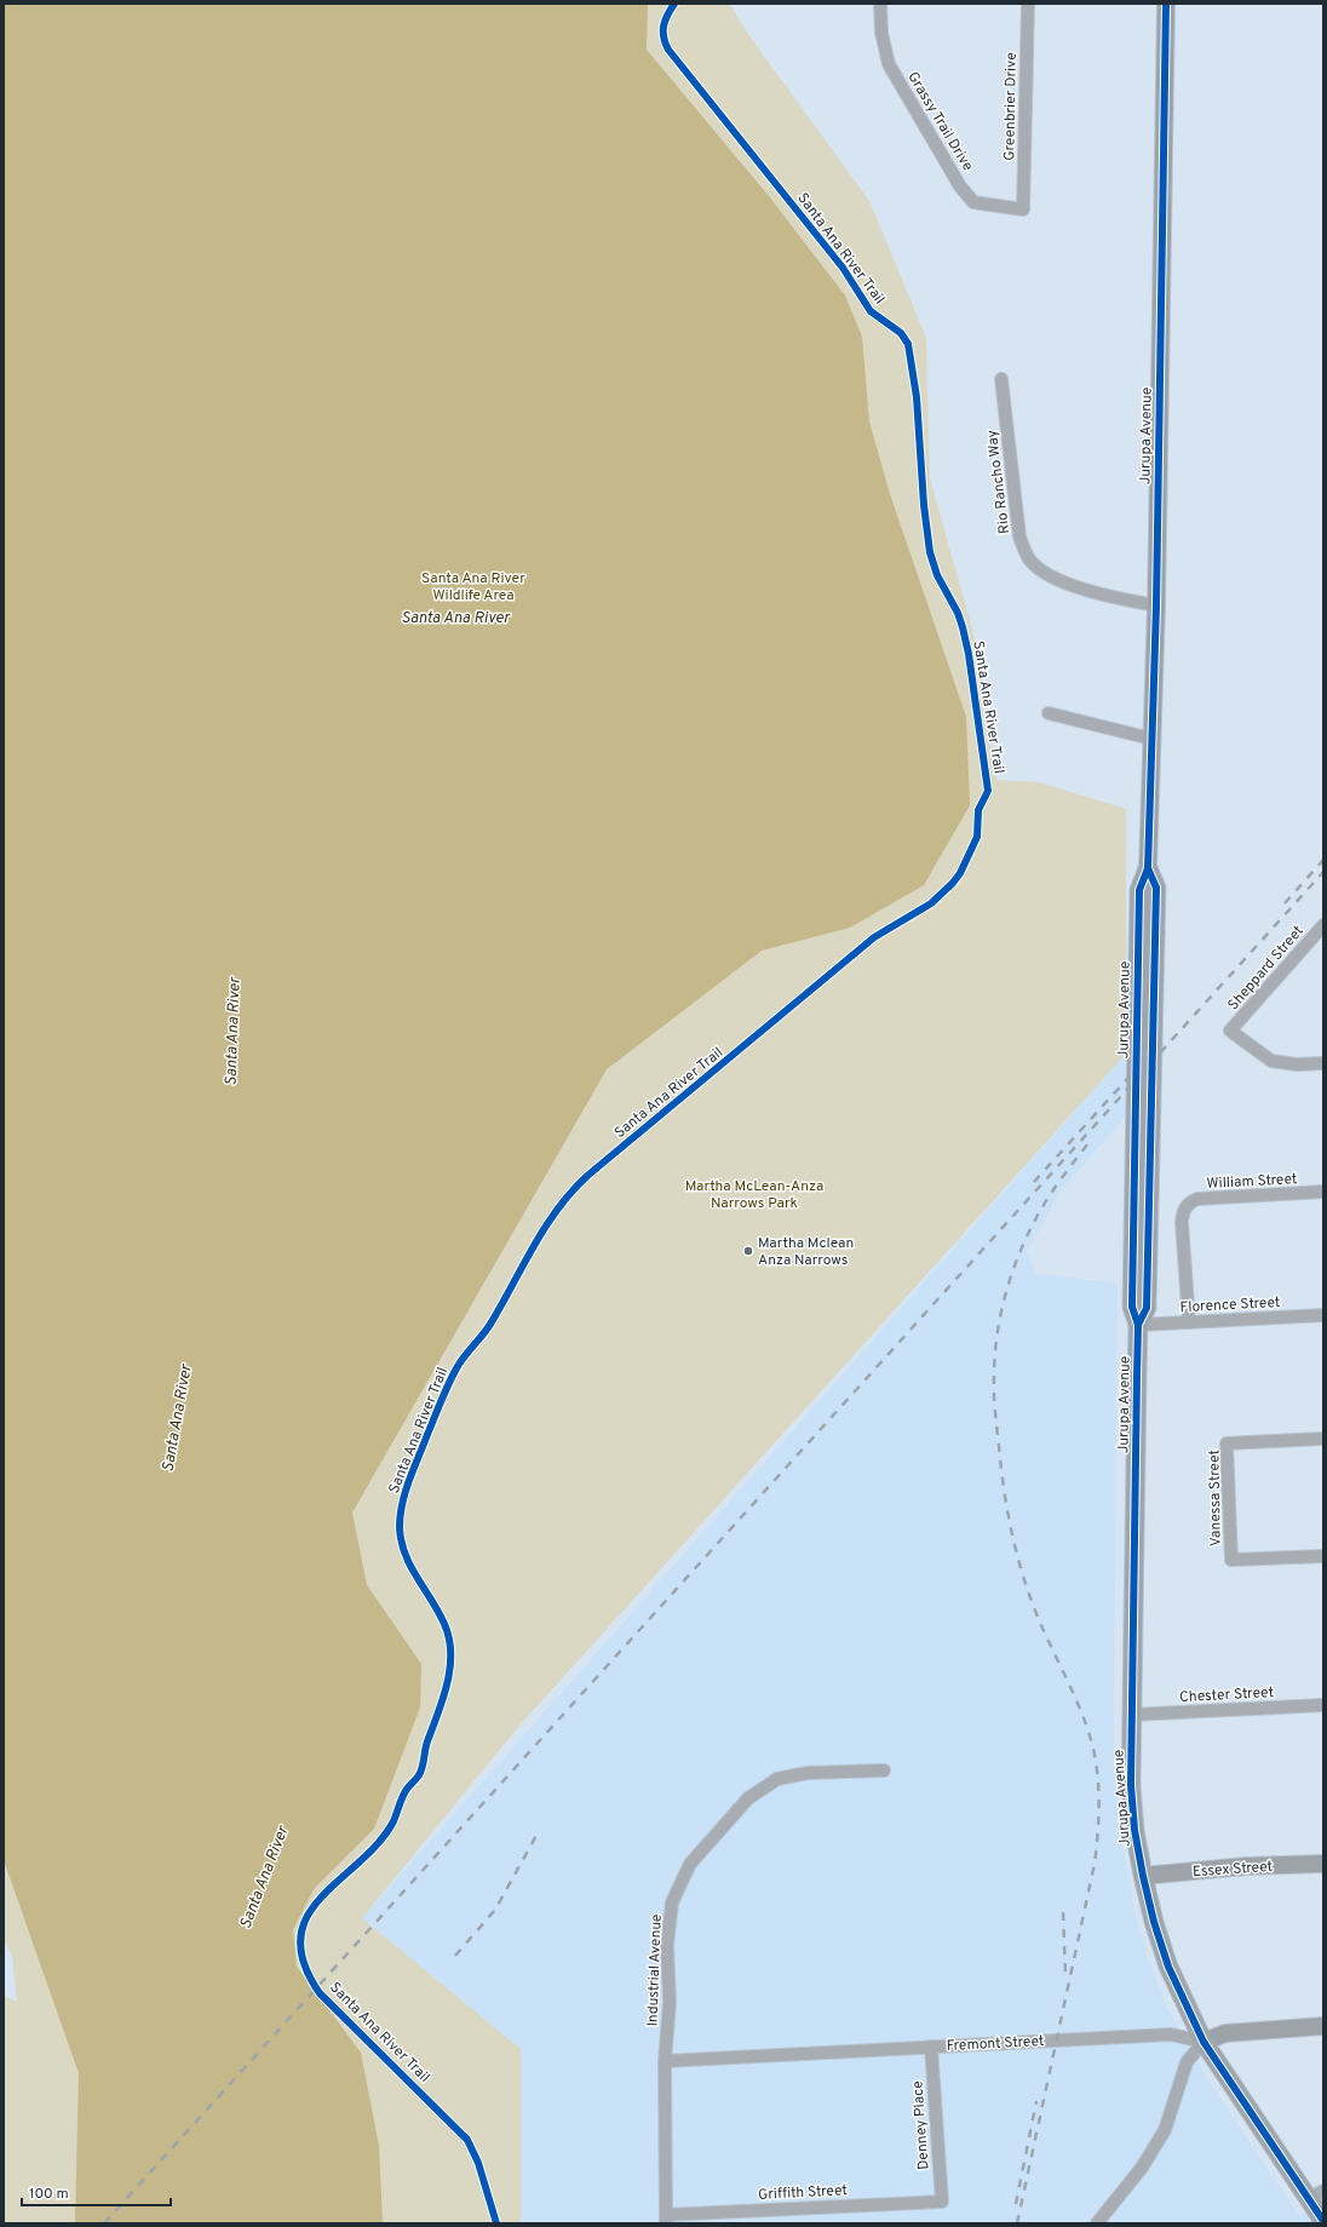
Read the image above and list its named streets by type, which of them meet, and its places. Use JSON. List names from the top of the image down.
{
  "streets": {
    "main road": ["Jurupa Avenue", "Essex Street"],
    "street": [
      "Greenbrier Drive",
      "Grassy Trail Drive",
      "Rio Rancho Way",
      "Sheppard Street",
      "William Street",
      "Florence Street",
      "Vanessa Street",
      "Chester Street",
      "Industrial Avenue",
      "Fremont Street",
      "Denney Place",
      "Griffith Street"
    ],
    "cycle path": ["Santa Ana River Trail"]
  },
  "crossings": [
    ["Greenbrier Drive", "Grassy Trail Drive"],
    ["Jurupa Avenue", "Rio Rancho Way"],
    ["Jurupa Avenue", "Florence Street"],
    ["Jurupa Avenue", "Chester Street"],
    ["Jurupa Avenue", "Essex Street"],
    ["Jurupa Avenue", "Fremont Street"],
    ["William Street", "Florence Street"],
    ["Industrial Avenue", "Fremont Street"],
    ["Industrial Avenue", "Griffith Street"],
    ["Fremont Street", "Denney Place"],
    ["Denney Place", "Griffith Street"]
  ],
  "water": ["Santa Ana River"],
  "parks": ["Santa Ana River Wildlife Area", "Martha McLean-Anza Narrows Park"],
  "places": ["Martha Mclean Anza Narrows"],
  "scale_bar": "100 m"
}
